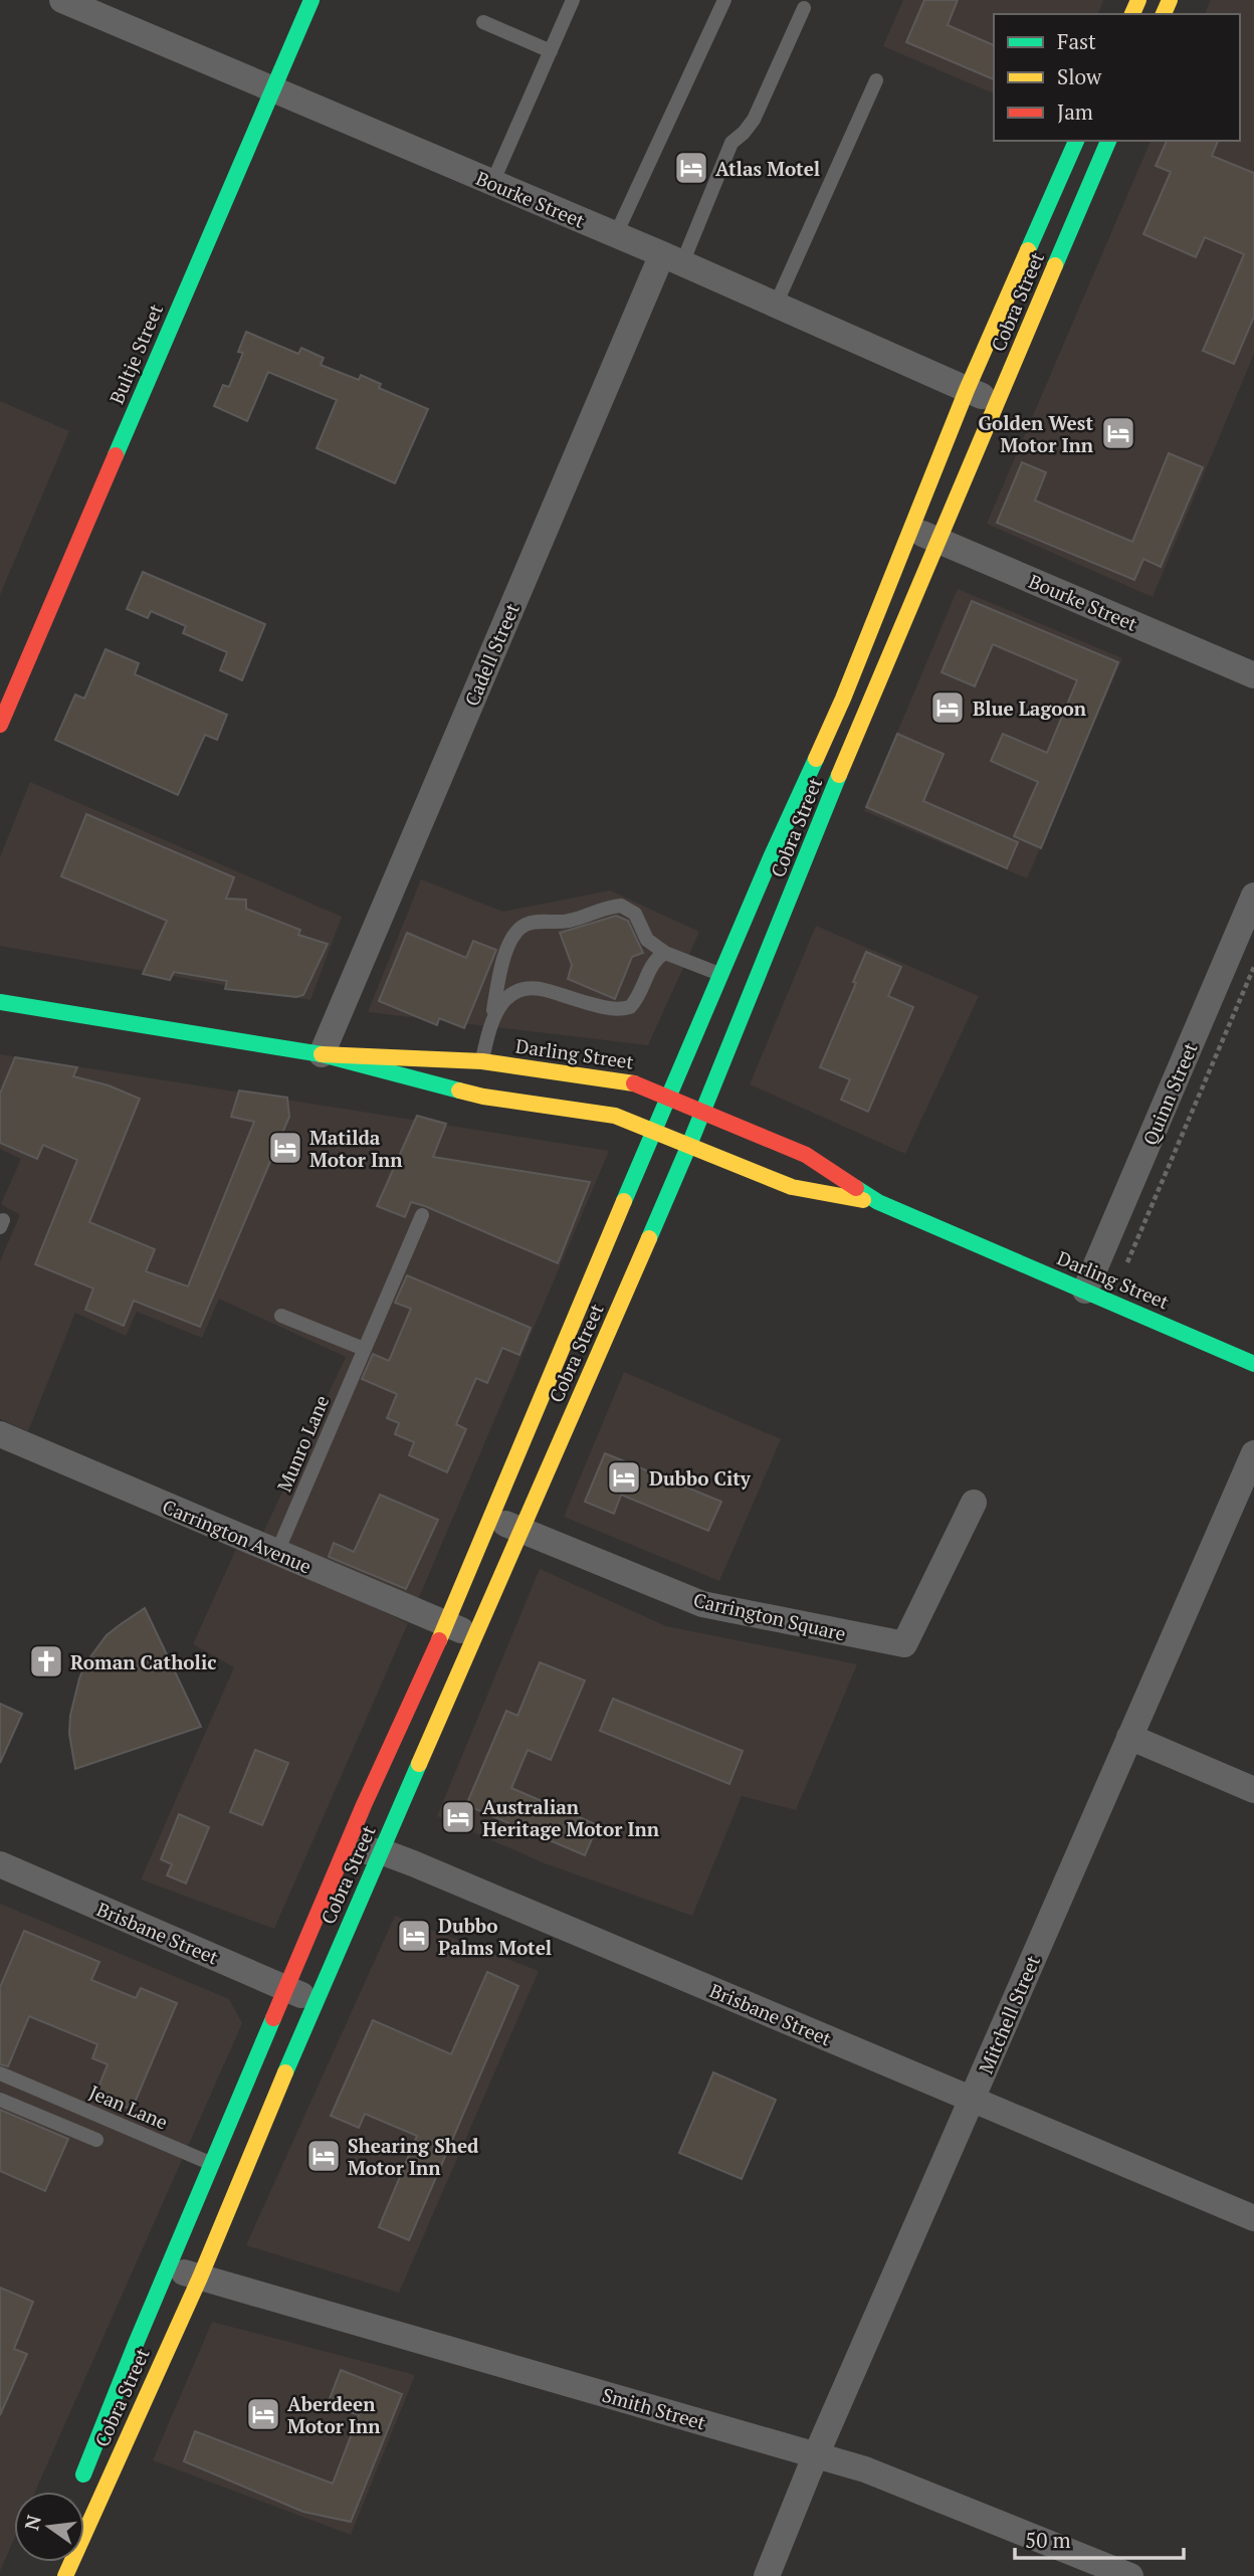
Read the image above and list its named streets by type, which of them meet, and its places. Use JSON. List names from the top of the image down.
{
  "streets": {
    "main road": ["Cobra Street", "Bultje Street", "Darling Street"],
    "street": [
      "Bourke Street",
      "Cadell Street",
      "Quinn Street",
      "Carrington Avenue",
      "Carrington Square",
      "Brisbane Street",
      "Mitchell Street",
      "Smith Street"
    ],
    "lane": ["Munro Lane", "Jean Lane"]
  },
  "crossings": [
    ["Bourke Street", "Cobra Street"],
    ["Bourke Street", "Bultje Street"],
    ["Bourke Street", "Cadell Street"],
    ["Cobra Street", "Darling Street"],
    ["Cobra Street", "Carrington Avenue"],
    ["Cobra Street", "Carrington Square"],
    ["Cobra Street", "Brisbane Street"],
    ["Cobra Street", "Jean Lane"],
    ["Cobra Street", "Smith Street"],
    ["Cadell Street", "Darling Street"],
    ["Darling Street", "Quinn Street"],
    ["Munro Lane", "Carrington Avenue"],
    ["Brisbane Street", "Mitchell Street"],
    ["Mitchell Street", "Smith Street"]
  ],
  "places": {
    "hotel": [
      "Atlas Motel",
      "Golden West Motor Inn",
      "Blue Lagoon",
      "Matilda Motor Inn",
      "Dubbo City",
      "Australian Heritage Motor Inn",
      "Dubbo Palms Motel",
      "Shearing Shed Motor Inn",
      "Aberdeen Motor Inn"
    ],
    "church": ["Roman Catholic"]
  },
  "legend": ["Fast", "Slow", "Jam"],
  "scale_bar": "50 m",
  "north": "left"
}
